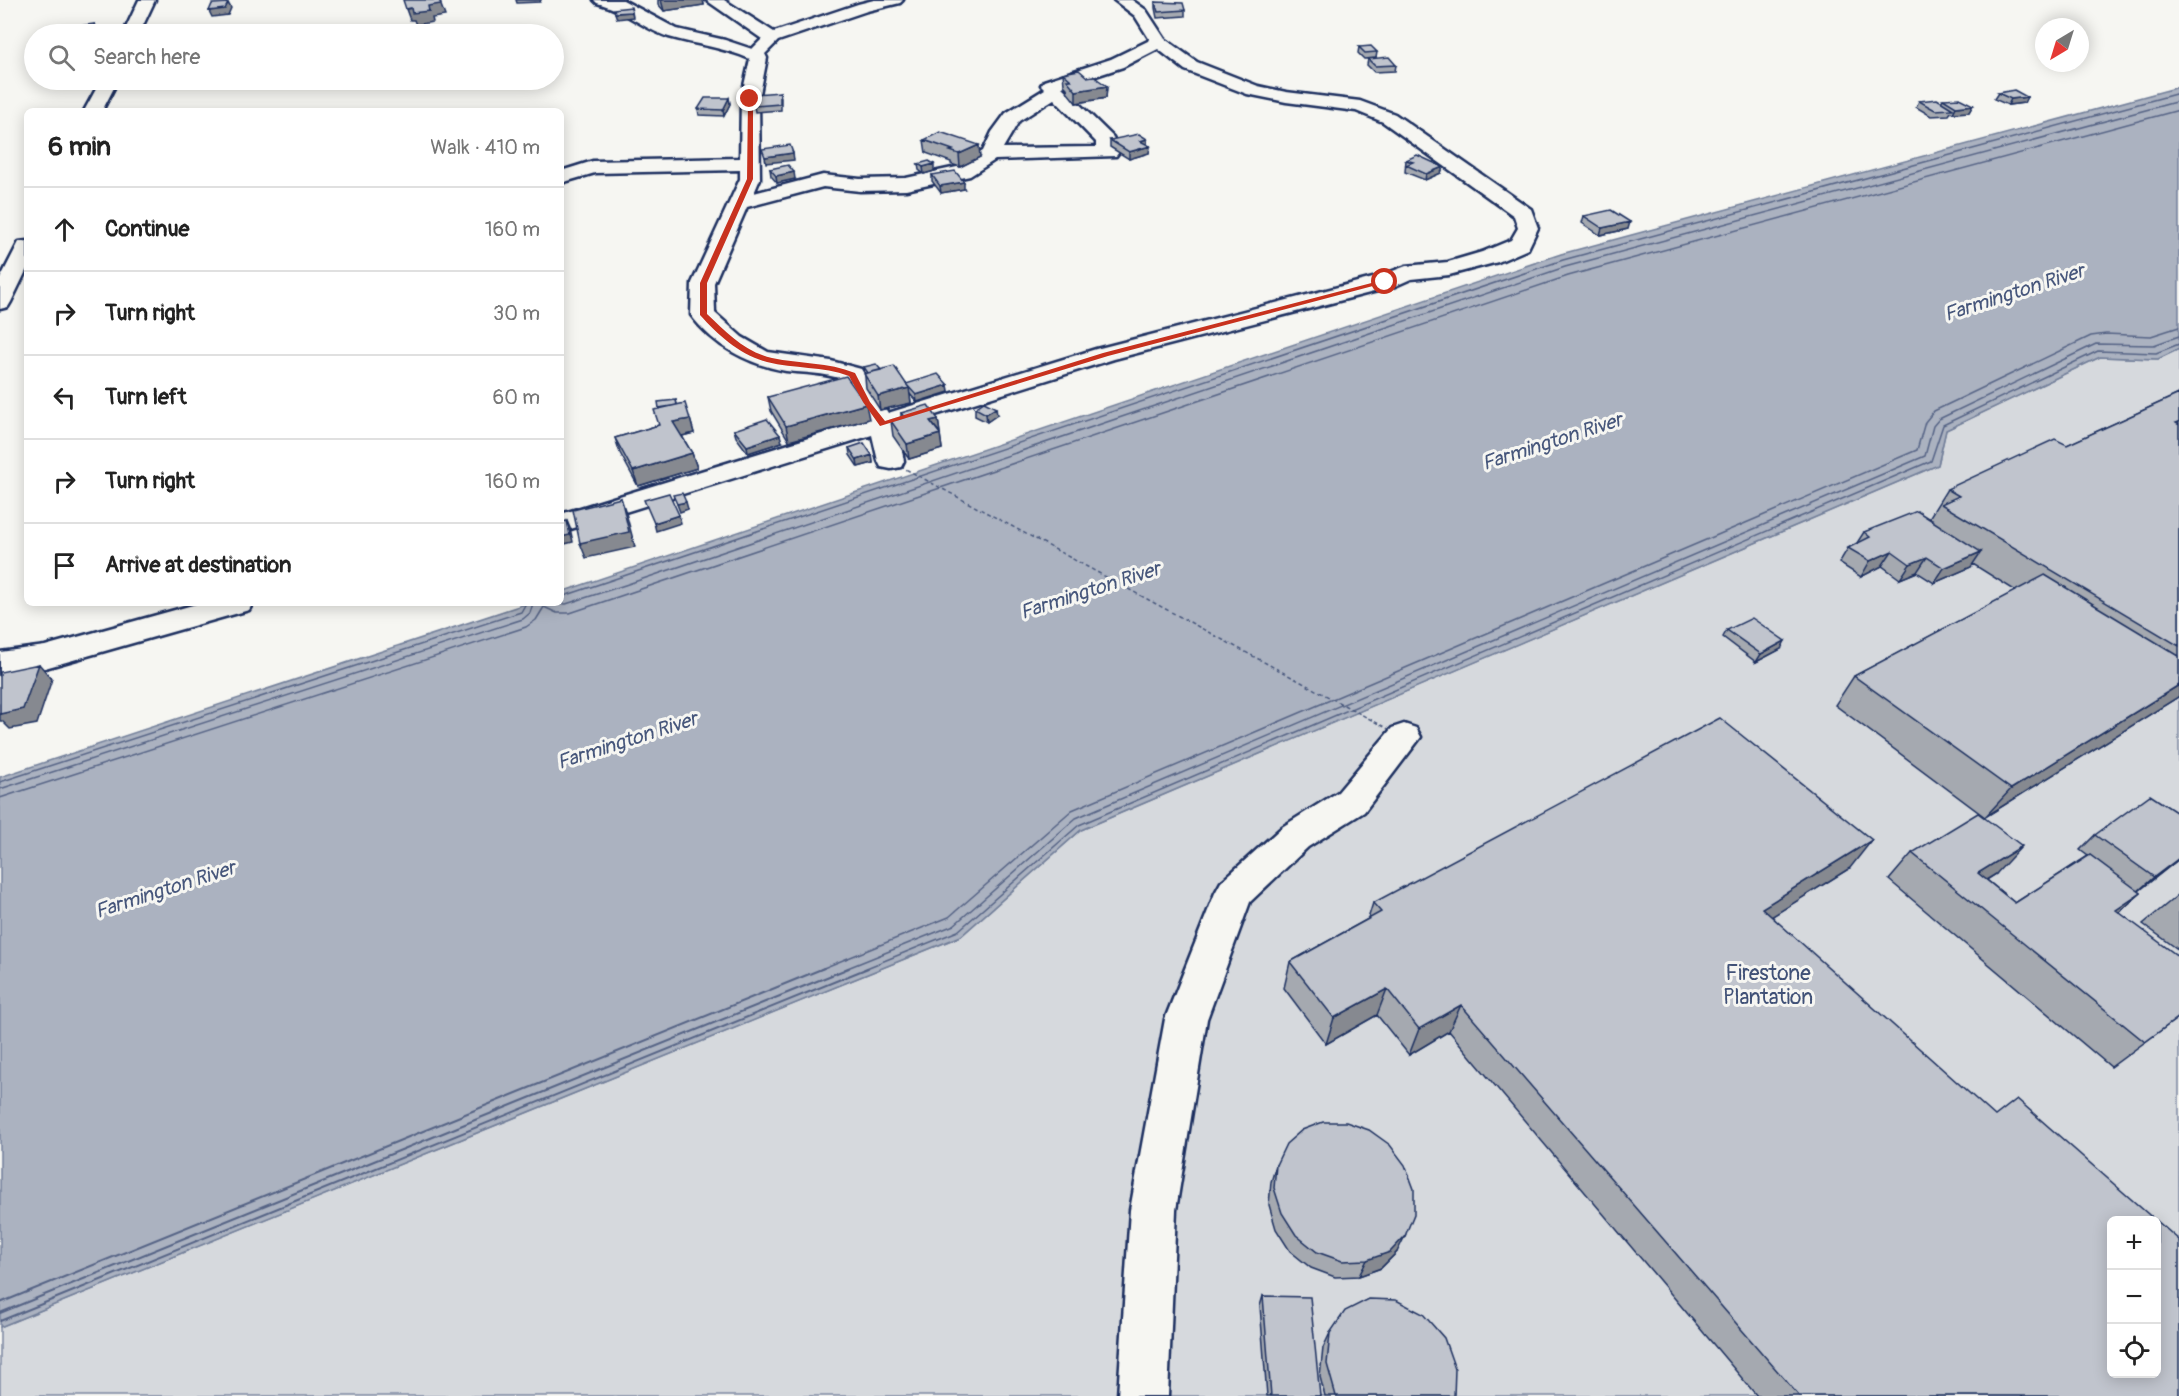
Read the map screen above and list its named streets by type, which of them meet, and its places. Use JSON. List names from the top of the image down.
{
  "water": ["Farmington River"],
  "parks": ["Firestone Plantation"],
  "north": "bottom left",
  "page": {
    "search": "Search here",
    "heading": ["6 min", "Walk · 410 m"],
    "list": [
      ["Continue", "160 m"],
      ["Turn right", "30 m"],
      ["Turn left", "60 m"],
      ["Turn right", "160 m"],
      "Arrive at destination"
    ],
    "map_buttons": ["+", "−"]
  }
}
